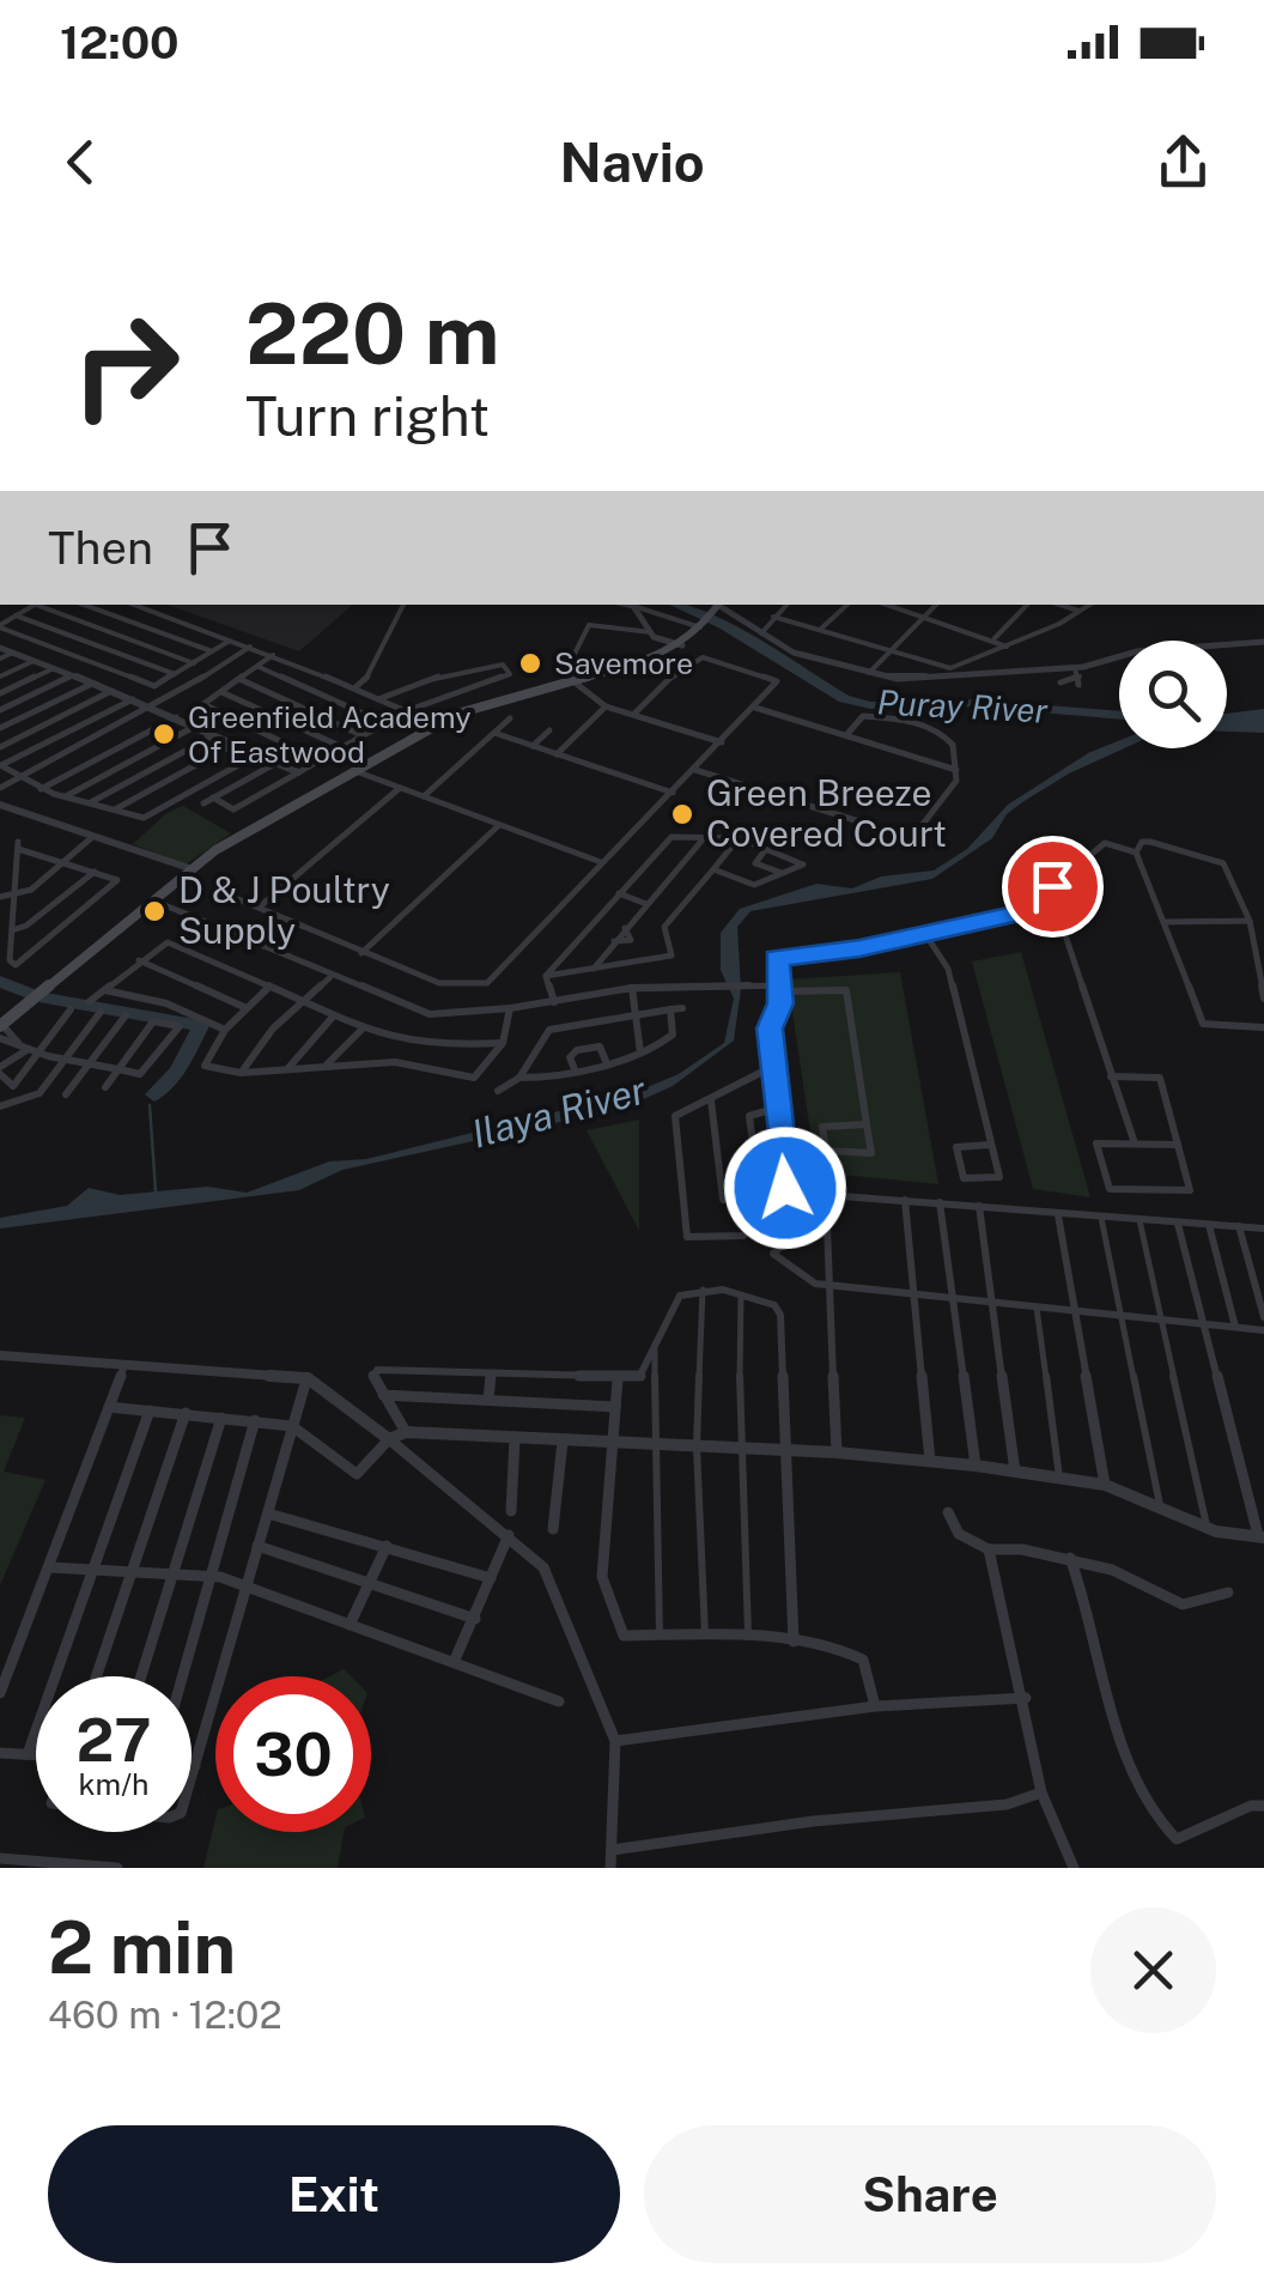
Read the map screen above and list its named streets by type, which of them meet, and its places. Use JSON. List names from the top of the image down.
{
  "water": ["Puray River", "Ilaya River"],
  "places": [
    "Savemore",
    "Greenfield Academy Of Eastwood",
    "Green Breeze Covered Court",
    "D & J Poultry Supply"
  ],
  "page": {
    "status": "12:00",
    "header": "Navio",
    "turn": ["220 m", "Turn right"],
    "then": "Then",
    "speed": "27 km/h",
    "limit": "30",
    "heading": ["2 min", "460 m · 12:02"],
    "buttons": ["Exit", "Share"]
  }
}
